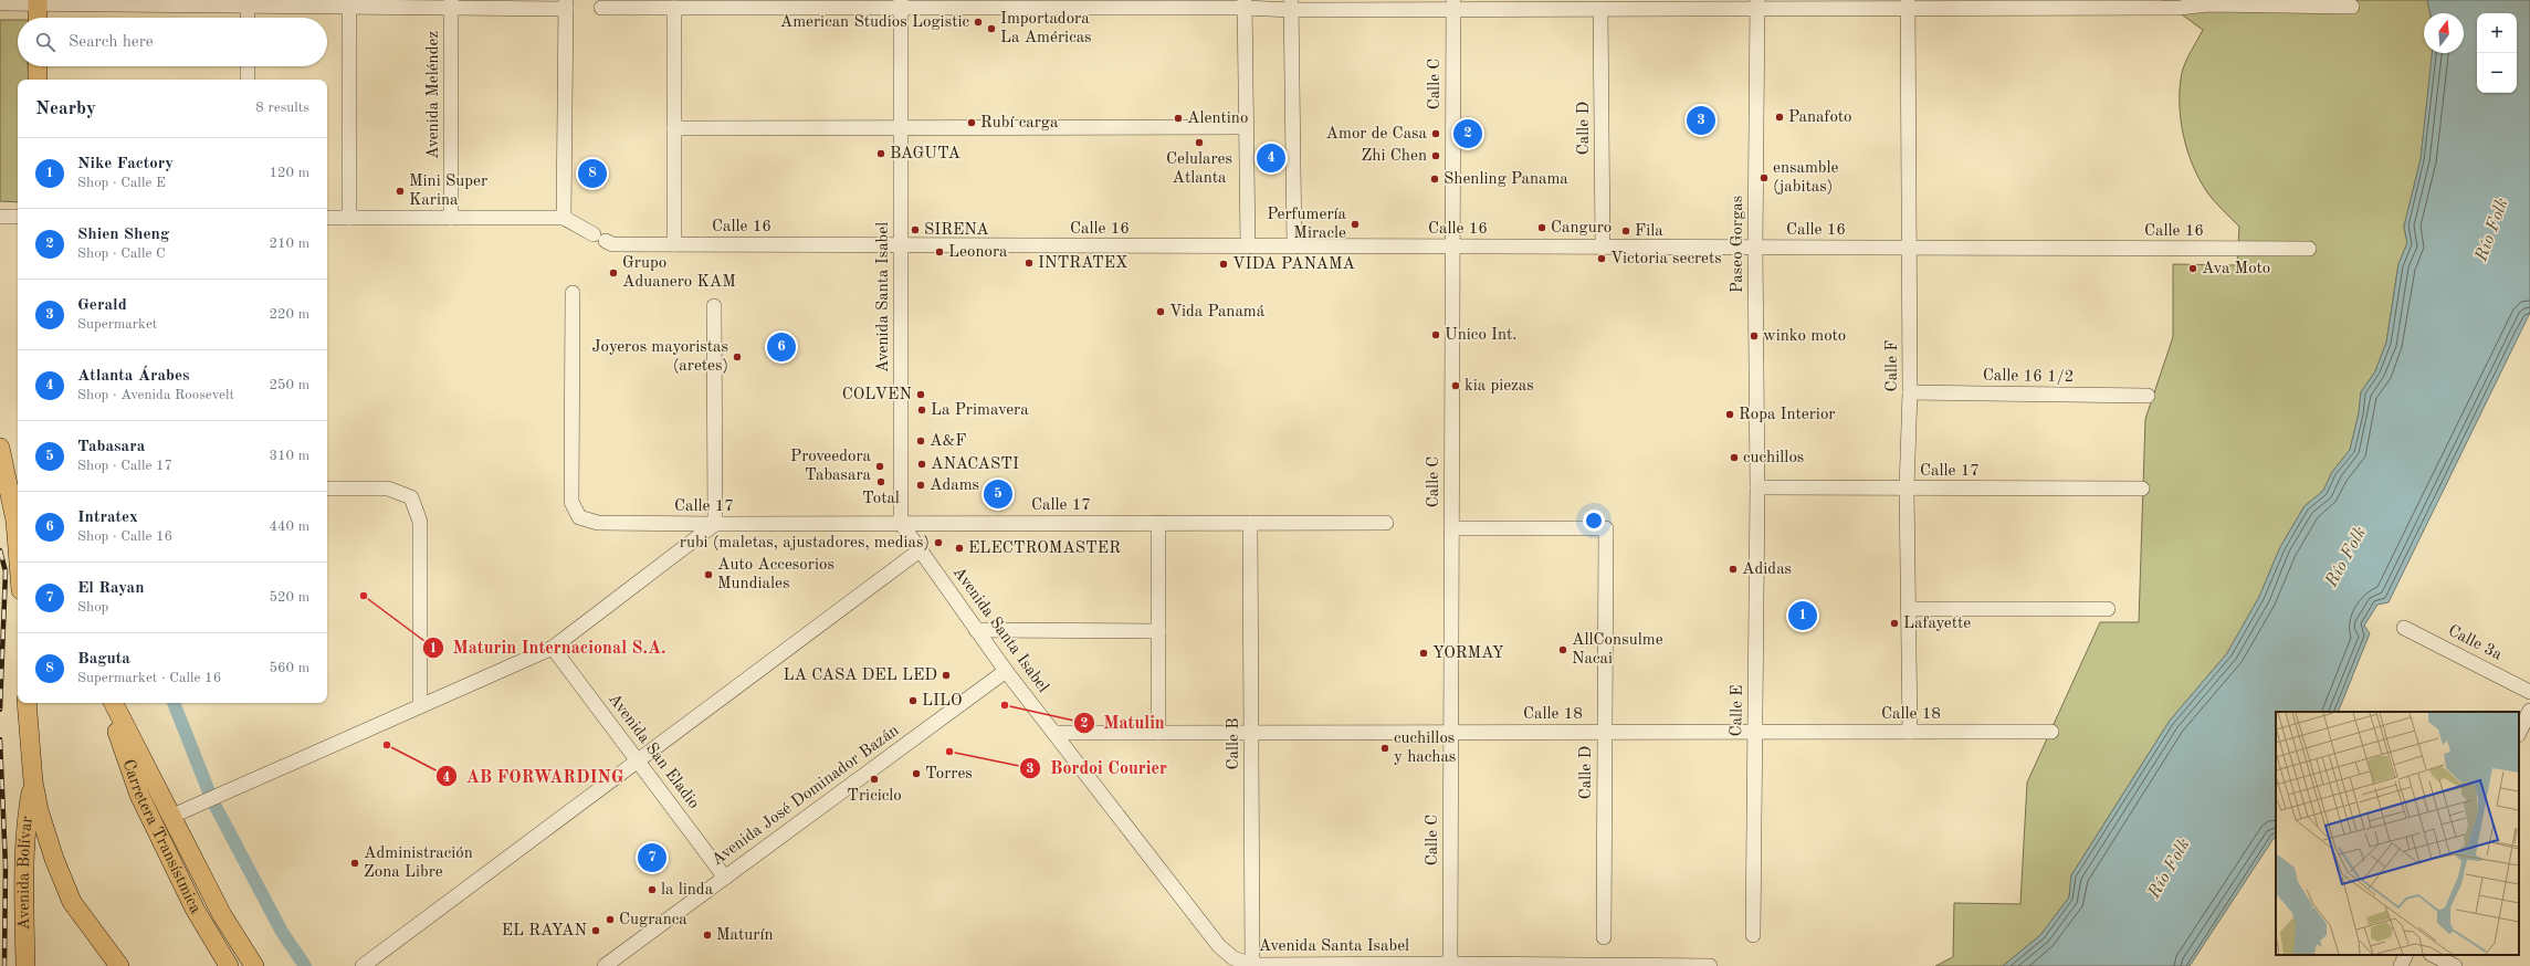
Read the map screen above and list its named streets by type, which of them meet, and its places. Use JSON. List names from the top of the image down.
{
  "streets": {
    "main road": ["Carretera Transístmica", "Avenida Bolívar"],
    "street": [
      "Calle C",
      "Avenida Meléndez",
      "Calle D",
      "Calle 16",
      "Paseo Gorgas",
      "Avenida Santa Isabel",
      "Calle F",
      "Calle 16 1/2",
      "Calle 17",
      "Calle 3a",
      "Calle E",
      "Calle 18",
      "Calle B",
      "Avenida San Eladio",
      "Avenida José Dominador Bazán"
    ]
  },
  "crossings": [
    ["Calle C", "Calle D"],
    ["Calle C", "Calle 16"],
    ["Calle C", "Avenida Santa Isabel"],
    ["Calle C", "Calle 18"],
    ["Calle D", "Calle 16"],
    ["Calle D", "Calle 18"],
    ["Calle 16", "Paseo Gorgas"],
    ["Calle 16", "Avenida Santa Isabel"],
    ["Calle 16", "Calle F"],
    ["Paseo Gorgas", "Calle 17"],
    ["Paseo Gorgas", "Calle E"],
    ["Avenida Santa Isabel", "Calle 17"],
    ["Avenida Santa Isabel", "Calle 18"],
    ["Avenida Santa Isabel", "Calle B"],
    ["Avenida Santa Isabel", "Avenida José Dominador Bazán"],
    ["Calle F", "Calle 16 1/2"],
    ["Calle F", "Calle 17"],
    ["Calle F", "Calle 18"],
    ["Calle 17", "Calle E"],
    ["Calle 17", "Calle B"],
    ["Calle E", "Calle 18"],
    ["Calle 18", "Calle B"],
    ["Avenida San Eladio", "Avenida José Dominador Bazán"]
  ],
  "water": ["Río Folk"],
  "places": [
    "American Studios Logistic",
    "Importadora La Américas",
    "Panafoto",
    "Alentino",
    "Rubí carga",
    "Amor de Casa",
    "Celulares Atlanta",
    "BAGUTA",
    "Zhi Chen",
    "ensamble (jabitas)",
    "Shenling Panama",
    "Mini Super Karina",
    "Perfumería Miracle",
    "Canguro",
    "SIRENA",
    "Fila",
    "Leonora",
    "Victoria secrets",
    "INTRATEX",
    "VIDA PANAMA",
    "Ava Moto",
    "Grupo Aduanero KAM",
    "Vida Panamá",
    "Unico Int.",
    "winko moto",
    "Joyeros mayoristas (aretes)",
    "kia piezas",
    "COLVEN",
    "La Primavera",
    "Ropa Interior",
    "A&F",
    "cuchillos",
    "ANACASTI",
    "Proveedora Tabasara",
    "Total",
    "Adams",
    "rubi (maletas, ajustadores, medias)",
    "ELECTROMASTER",
    "Adidas",
    "Auto Accesorios Mundiales",
    "Maturin Internacional S.A.",
    "Lafayette",
    "AllConsulme Nacai",
    "YORMAY",
    "LA CASA DEL LED",
    "LILO",
    "Matulin",
    "AB FORWARDING",
    "cuchillos y hachas",
    "Bordoi Courier",
    "Torres",
    "Triciclo",
    "Administración Zona Libre",
    "la linda",
    "Cugranca",
    "EL RAYAN",
    "Maturín"
  ],
  "north": "top",
  "page": {
    "map_buttons": ["+", "−"],
    "search": "Search here",
    "heading": ["Nearby", "8 results"],
    "pins": [
      "3",
      "2",
      "4",
      "8",
      "6",
      "5",
      "1",
      "7"
    ],
    "list": [
      {
        "mark": "1",
        "name": "Nike Factory",
        "note": "Shop · Calle E",
        "value": "120 m"
      },
      {
        "mark": "2",
        "name": "Shien Sheng",
        "note": "Shop · Calle C",
        "value": "210 m"
      },
      {
        "mark": "3",
        "name": "Gerald",
        "note": "Supermarket",
        "value": "220 m"
      },
      {
        "mark": "4",
        "name": "Atlanta Árabes",
        "note": "Shop · Avenida Roosevelt",
        "value": "250 m"
      },
      {
        "mark": "5",
        "name": "Tabasara",
        "note": "Shop · Calle 17",
        "value": "310 m"
      },
      {
        "mark": "6",
        "name": "Intratex",
        "note": "Shop · Calle 16",
        "value": "440 m"
      },
      {
        "mark": "7",
        "name": "El Rayan",
        "note": "Shop",
        "value": "520 m"
      },
      {
        "mark": "8",
        "name": "Baguta",
        "note": "Supermarket · Calle 16",
        "value": "560 m"
      }
    ]
  }
}
